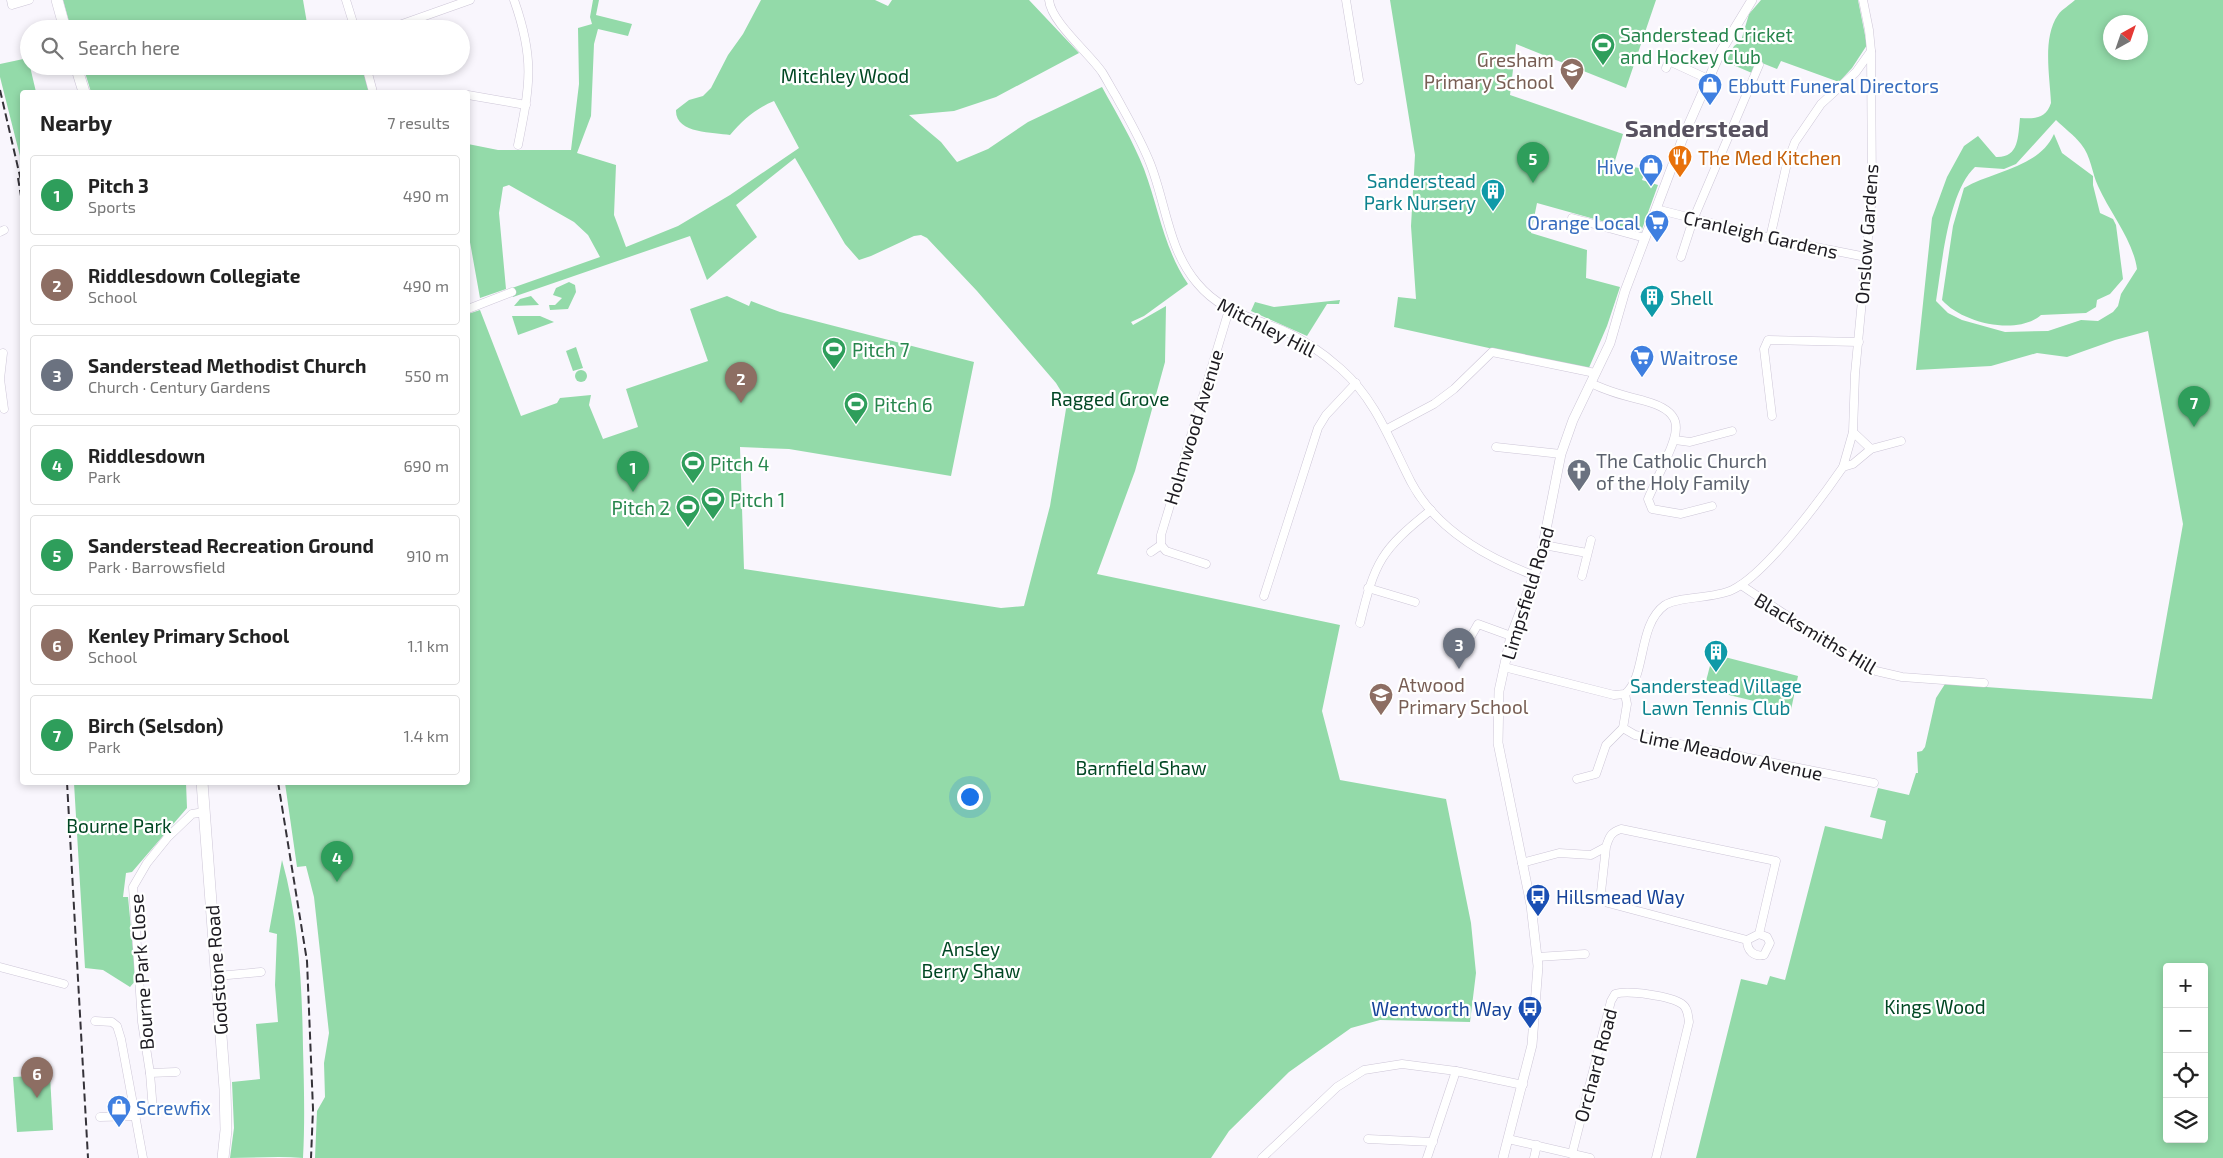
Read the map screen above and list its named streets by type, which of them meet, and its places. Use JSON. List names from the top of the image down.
{
  "streets": {
    "highway": ["Godstone Road"],
    "main road": ["Limpsfield Road"],
    "street": [
      "Cranleigh Gardens",
      "Onslow Gardens",
      "Mitchley Hill",
      "Holmwood Avenue",
      "Blacksmiths Hill",
      "Lime Meadow Avenue",
      "Bourne Park Close",
      "Orchard Road"
    ]
  },
  "crossings": [
    ["Cranleigh Gardens", "Onslow Gardens"],
    ["Cranleigh Gardens", "Limpsfield Road"],
    ["Mitchley Hill", "Holmwood Avenue"],
    ["Mitchley Hill", "Limpsfield Road"],
    ["Godstone Road", "Bourne Park Close"]
  ],
  "districts": ["Sanderstead"],
  "parks": [
    "Mitchley Wood",
    "Ragged Grove",
    "Barnfield Shaw",
    "Bourne Park",
    "Ansley Berry Shaw",
    "Kings Wood"
  ],
  "places": {
    "sports": [
      "Sanderstead Cricket and Hockey Club",
      "Pitch 7",
      "Pitch 6",
      "Pitch 4",
      "Pitch 1",
      "Pitch 2"
    ],
    "school or university": ["Gresham Primary School", "Atwood Primary School"],
    "shop": ["Ebbutt Funeral Directors", "Hive", "Screwfix"],
    "restaurant": ["The Med Kitchen"],
    "building": ["Sanderstead Park Nursery", "Shell", "Sanderstead Village Lawn Tennis Club"],
    "supermarket": ["Orange Local", "Waitrose"],
    "church": ["The Catholic Church of the Holy Family"],
    "bus stop": ["Hillsmead Way", "Wentworth Way"]
  },
  "north": "top right",
  "page": {
    "search": "Search here",
    "heading": ["Nearby", "7 results"],
    "pins": [
      "5",
      "2",
      "7",
      "1",
      "3",
      "4",
      "6"
    ],
    "list": [
      {
        "mark": "1",
        "name": "Pitch 3",
        "note": "Sports",
        "value": "490 m"
      },
      {
        "mark": "2",
        "name": "Riddlesdown Collegiate",
        "note": "School",
        "value": "490 m"
      },
      {
        "mark": "3",
        "name": "Sanderstead Methodist Church",
        "note": "Church · Century Gardens",
        "value": "550 m"
      },
      {
        "mark": "4",
        "name": "Riddlesdown",
        "note": "Park",
        "value": "690 m"
      },
      {
        "mark": "5",
        "name": "Sanderstead Recreation Ground",
        "note": "Park · Barrowsfield",
        "value": "910 m"
      },
      {
        "mark": "6",
        "name": "Kenley Primary School",
        "note": "School",
        "value": "1.1 km"
      },
      {
        "mark": "7",
        "name": "Birch (Selsdon)",
        "note": "Park",
        "value": "1.4 km"
      }
    ],
    "map_buttons": ["+", "−"]
  }
}
